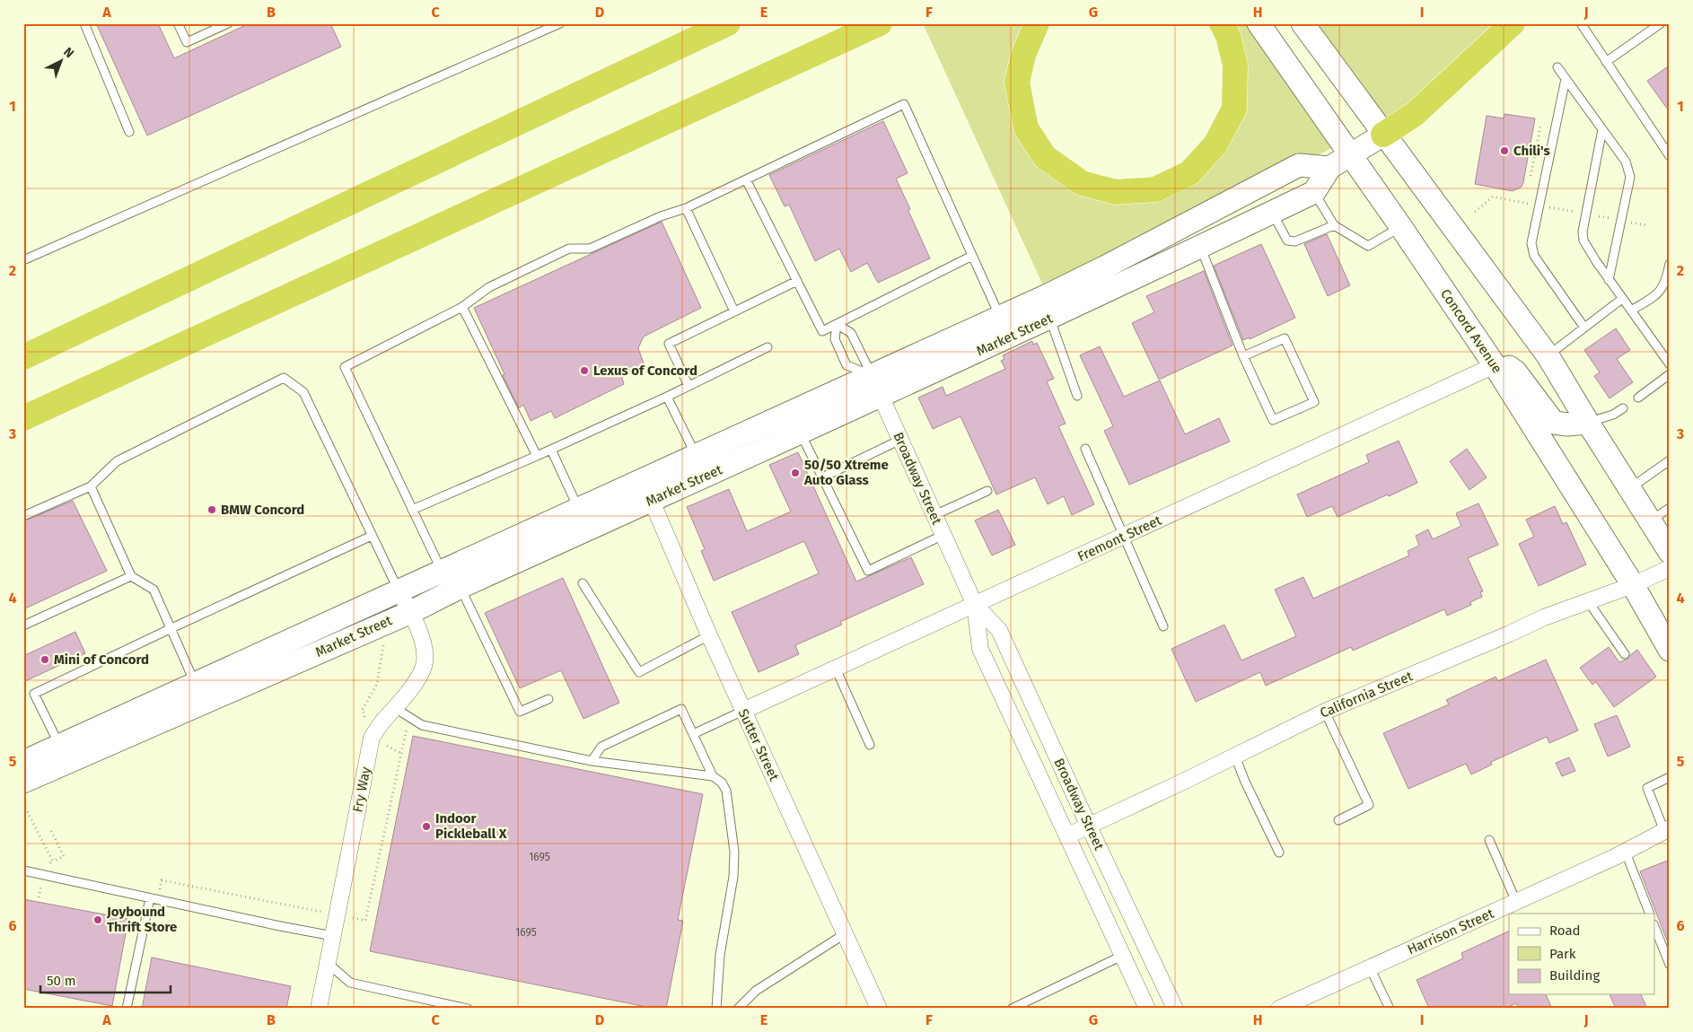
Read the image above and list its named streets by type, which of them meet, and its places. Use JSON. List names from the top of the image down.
{
  "streets": {
    "main road": ["Concord Avenue", "Market Street"],
    "street": [
      "Broadway Street",
      "Fremont Street",
      "California Street",
      "Sutter Street",
      "Fry Way",
      "Harrison Street"
    ]
  },
  "crossings": [
    ["Concord Avenue", "Fremont Street"],
    ["Concord Avenue", "California Street"],
    ["Market Street", "Broadway Street"],
    ["Market Street", "Sutter Street"],
    ["Market Street", "Fry Way"],
    ["Broadway Street", "Fremont Street"],
    ["Broadway Street", "California Street"],
    ["Fremont Street", "Sutter Street"]
  ],
  "places": [
    "Chili's",
    "Lexus of Concord",
    "50/50 Xtreme Auto Glass",
    "BMW Concord",
    "Mini of Concord",
    "Indoor Pickleball X",
    "Joybound Thrift Store"
  ],
  "house_numbers": ["1695", "1695"],
  "legend": ["Road", "Park", "Building"],
  "scale_bar": "50 m",
  "north": "top right",
  "grid": {
    "columns": [
      "A",
      "B",
      "C",
      "D",
      "E",
      "F",
      "G",
      "H",
      "I",
      "J"
    ],
    "rows": [
      "1",
      "2",
      "3",
      "4",
      "5",
      "6"
    ]
  }
}
